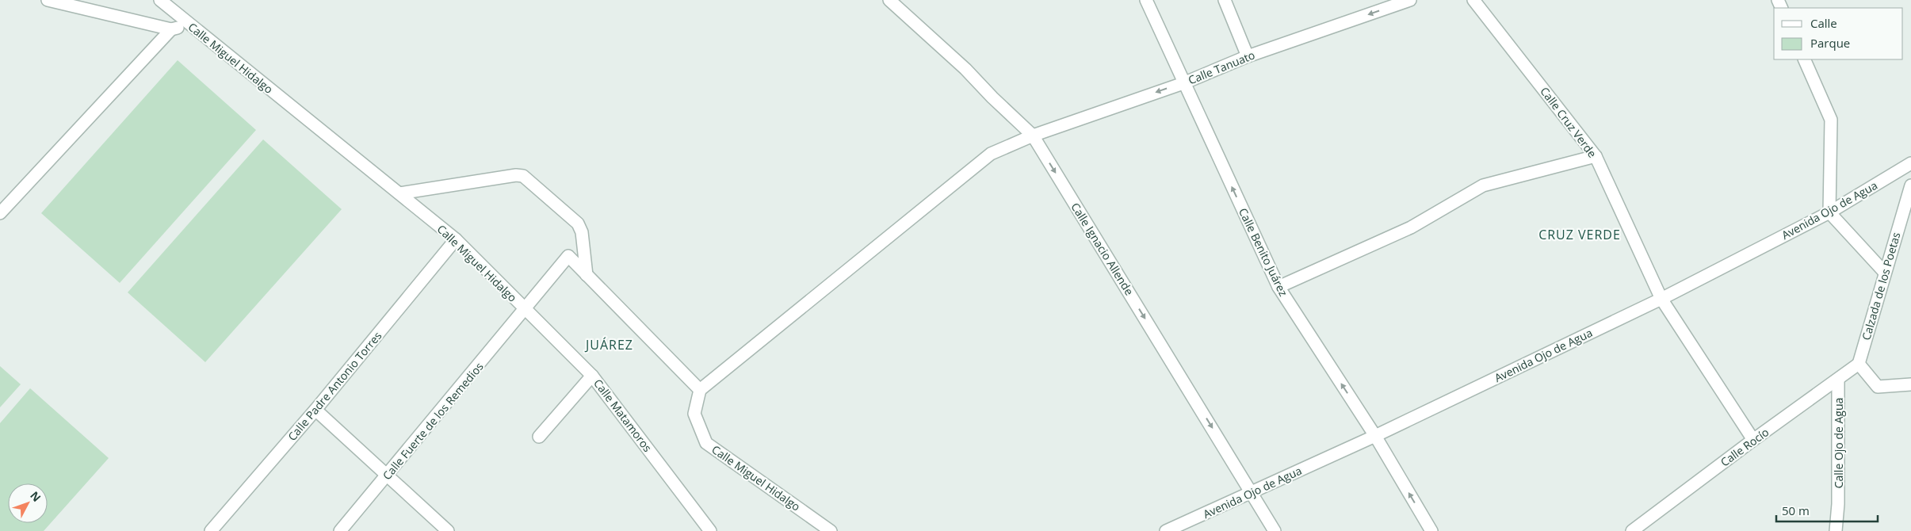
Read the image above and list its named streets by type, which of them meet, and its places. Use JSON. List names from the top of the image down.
{
  "streets": {
    "street": [
      "Calle Miguel Hidalgo",
      "Calle Tanuato",
      "Calle Cruz Verde",
      "Avenida Ojo de Agua",
      "Calle Ignacio Allende",
      "Calle Benito Juárez",
      "Calzada de los Poetas",
      "Calle Padre Antonio Torres",
      "Calle Matamoros",
      "Calle Fuerte de los Remedios",
      "Calle Ojo de Agua",
      "Calle Rocío"
    ]
  },
  "crossings": [
    ["Calle Miguel Hidalgo", "Calle Tanuato"],
    ["Calle Miguel Hidalgo", "Calle Padre Antonio Torres"],
    ["Calle Miguel Hidalgo", "Calle Matamoros"],
    ["Calle Miguel Hidalgo", "Calle Fuerte de los Remedios"],
    ["Calle Tanuato", "Calle Ignacio Allende"],
    ["Calle Tanuato", "Calle Benito Juárez"],
    ["Calle Cruz Verde", "Avenida Ojo de Agua"],
    ["Calle Cruz Verde", "Calle Rocío"],
    ["Avenida Ojo de Agua", "Calle Ignacio Allende"],
    ["Avenida Ojo de Agua", "Calle Benito Juárez"],
    ["Calzada de los Poetas", "Calle Rocío"],
    ["Calle Matamoros", "Calle Fuerte de los Remedios"],
    ["Calle Ojo de Agua", "Calle Rocío"]
  ],
  "one_way": ["Calle Tanuato", "Calle Ignacio Allende", "Calle Benito Juárez"],
  "districts": ["CRUZ VERDE", "JUÁREZ"],
  "legend": ["Calle", "Parque"],
  "scale_bar": "50 m",
  "north": "top right"
}
